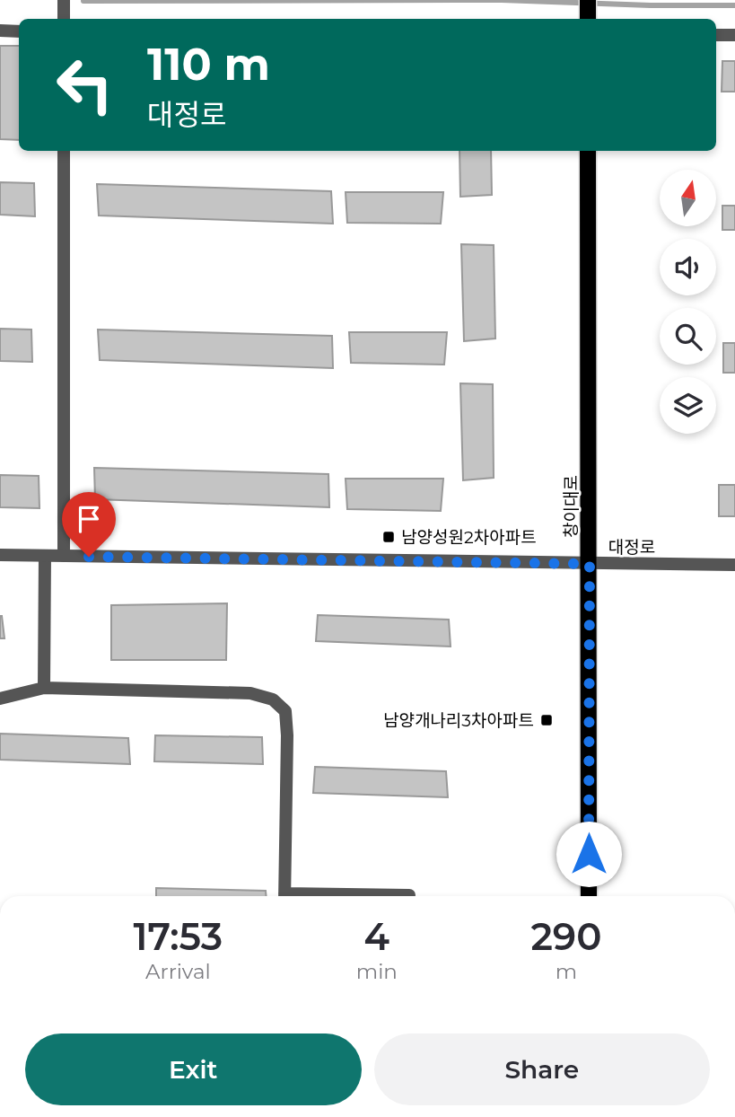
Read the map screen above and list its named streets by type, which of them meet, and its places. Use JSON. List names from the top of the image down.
{
  "streets": {
    "main road": ["창이대로"],
    "street": ["대정로"]
  },
  "crossings": [
    ["창이대로", "대정로"]
  ],
  "places": {
    "transit": ["남양성원2차아파트", "남양개나리3차아파트"]
  },
  "north": "top",
  "page": {
    "turn": ["110 m", "대정로"],
    "eta": [
      "17:53",
      "Arrival",
      "4",
      "min",
      "290",
      "m"
    ],
    "buttons": ["Exit", "Share"]
  }
}
